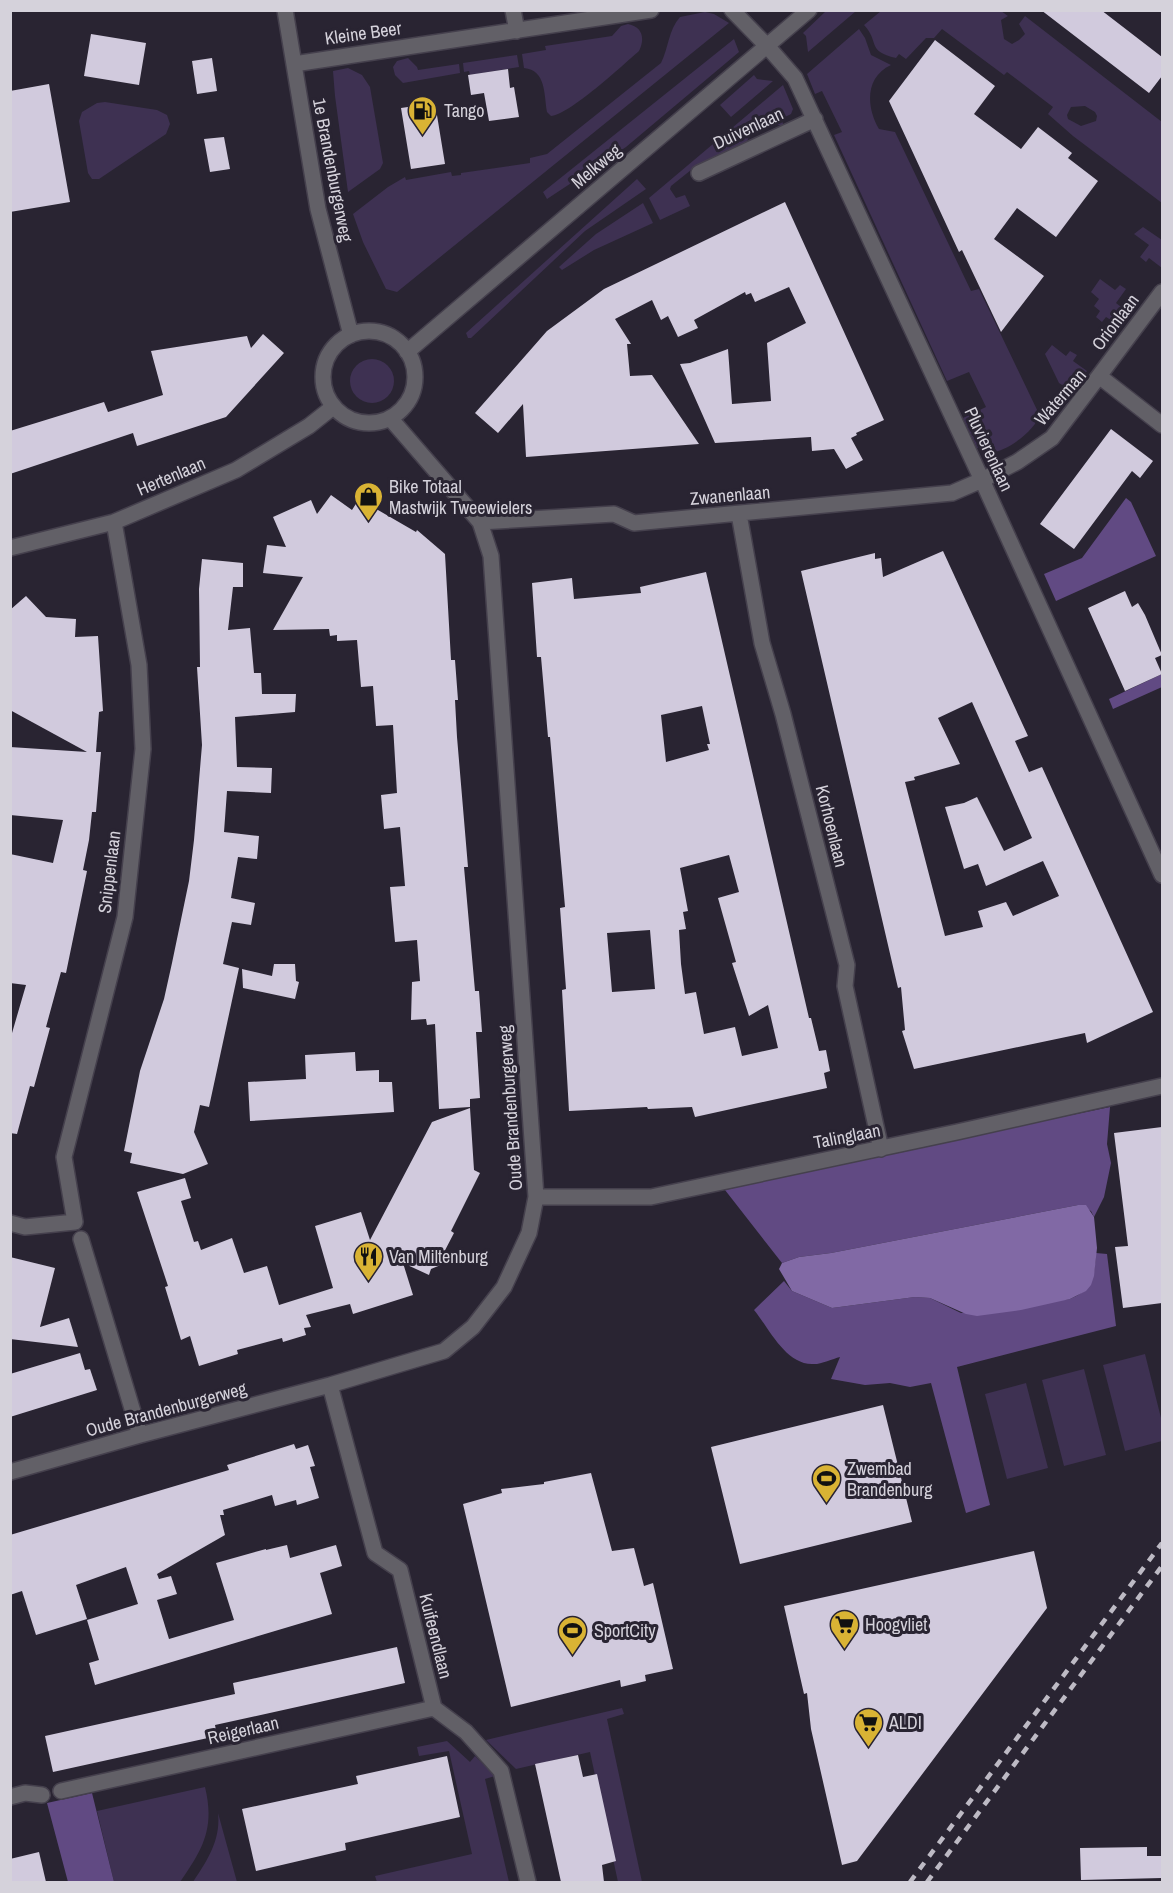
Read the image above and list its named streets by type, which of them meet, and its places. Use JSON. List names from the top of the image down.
{
  "streets": {
    "street": [
      "Kleine Beer",
      "Duivenlaan",
      "Melkweg",
      "1e Brandenburgerweg",
      "Orionlaan",
      "Waterman",
      "Pluvierenlaan",
      "Hertenlaan",
      "Zwanenlaan",
      "Korhoenlaan",
      "Snippenlaan",
      "Oude Brandenburgerweg",
      "Talinglaan",
      "Kuifeendlaan",
      "Reigerlaan"
    ]
  },
  "crossings": [
    ["Kleine Beer", "1e Brandenburgerweg"],
    ["Duivenlaan", "Pluvierenlaan"],
    ["Melkweg", "1e Brandenburgerweg"],
    ["Melkweg", "Pluvierenlaan"],
    ["Melkweg", "Hertenlaan"],
    ["Melkweg", "Oude Brandenburgerweg"],
    ["1e Brandenburgerweg", "Hertenlaan"],
    ["1e Brandenburgerweg", "Oude Brandenburgerweg"],
    ["Orionlaan", "Waterman"],
    ["Waterman", "Pluvierenlaan"],
    ["Waterman", "Zwanenlaan"],
    ["Pluvierenlaan", "Zwanenlaan"],
    ["Hertenlaan", "Snippenlaan"],
    ["Hertenlaan", "Oude Brandenburgerweg"],
    ["Zwanenlaan", "Korhoenlaan"],
    ["Zwanenlaan", "Oude Brandenburgerweg"],
    ["Korhoenlaan", "Talinglaan"],
    ["Oude Brandenburgerweg", "Talinglaan"],
    ["Oude Brandenburgerweg", "Kuifeendlaan"],
    ["Kuifeendlaan", "Reigerlaan"]
  ],
  "places": {
    "fuel station": ["Tango"],
    "shop": ["Bike Totaal Mastwijk Tweewielers"],
    "restaurant": ["Van Miltenburg"],
    "sports": ["Zwembad Brandenburg", "SportCity"],
    "supermarket": ["Hoogvliet", "ALDI"]
  }
}
